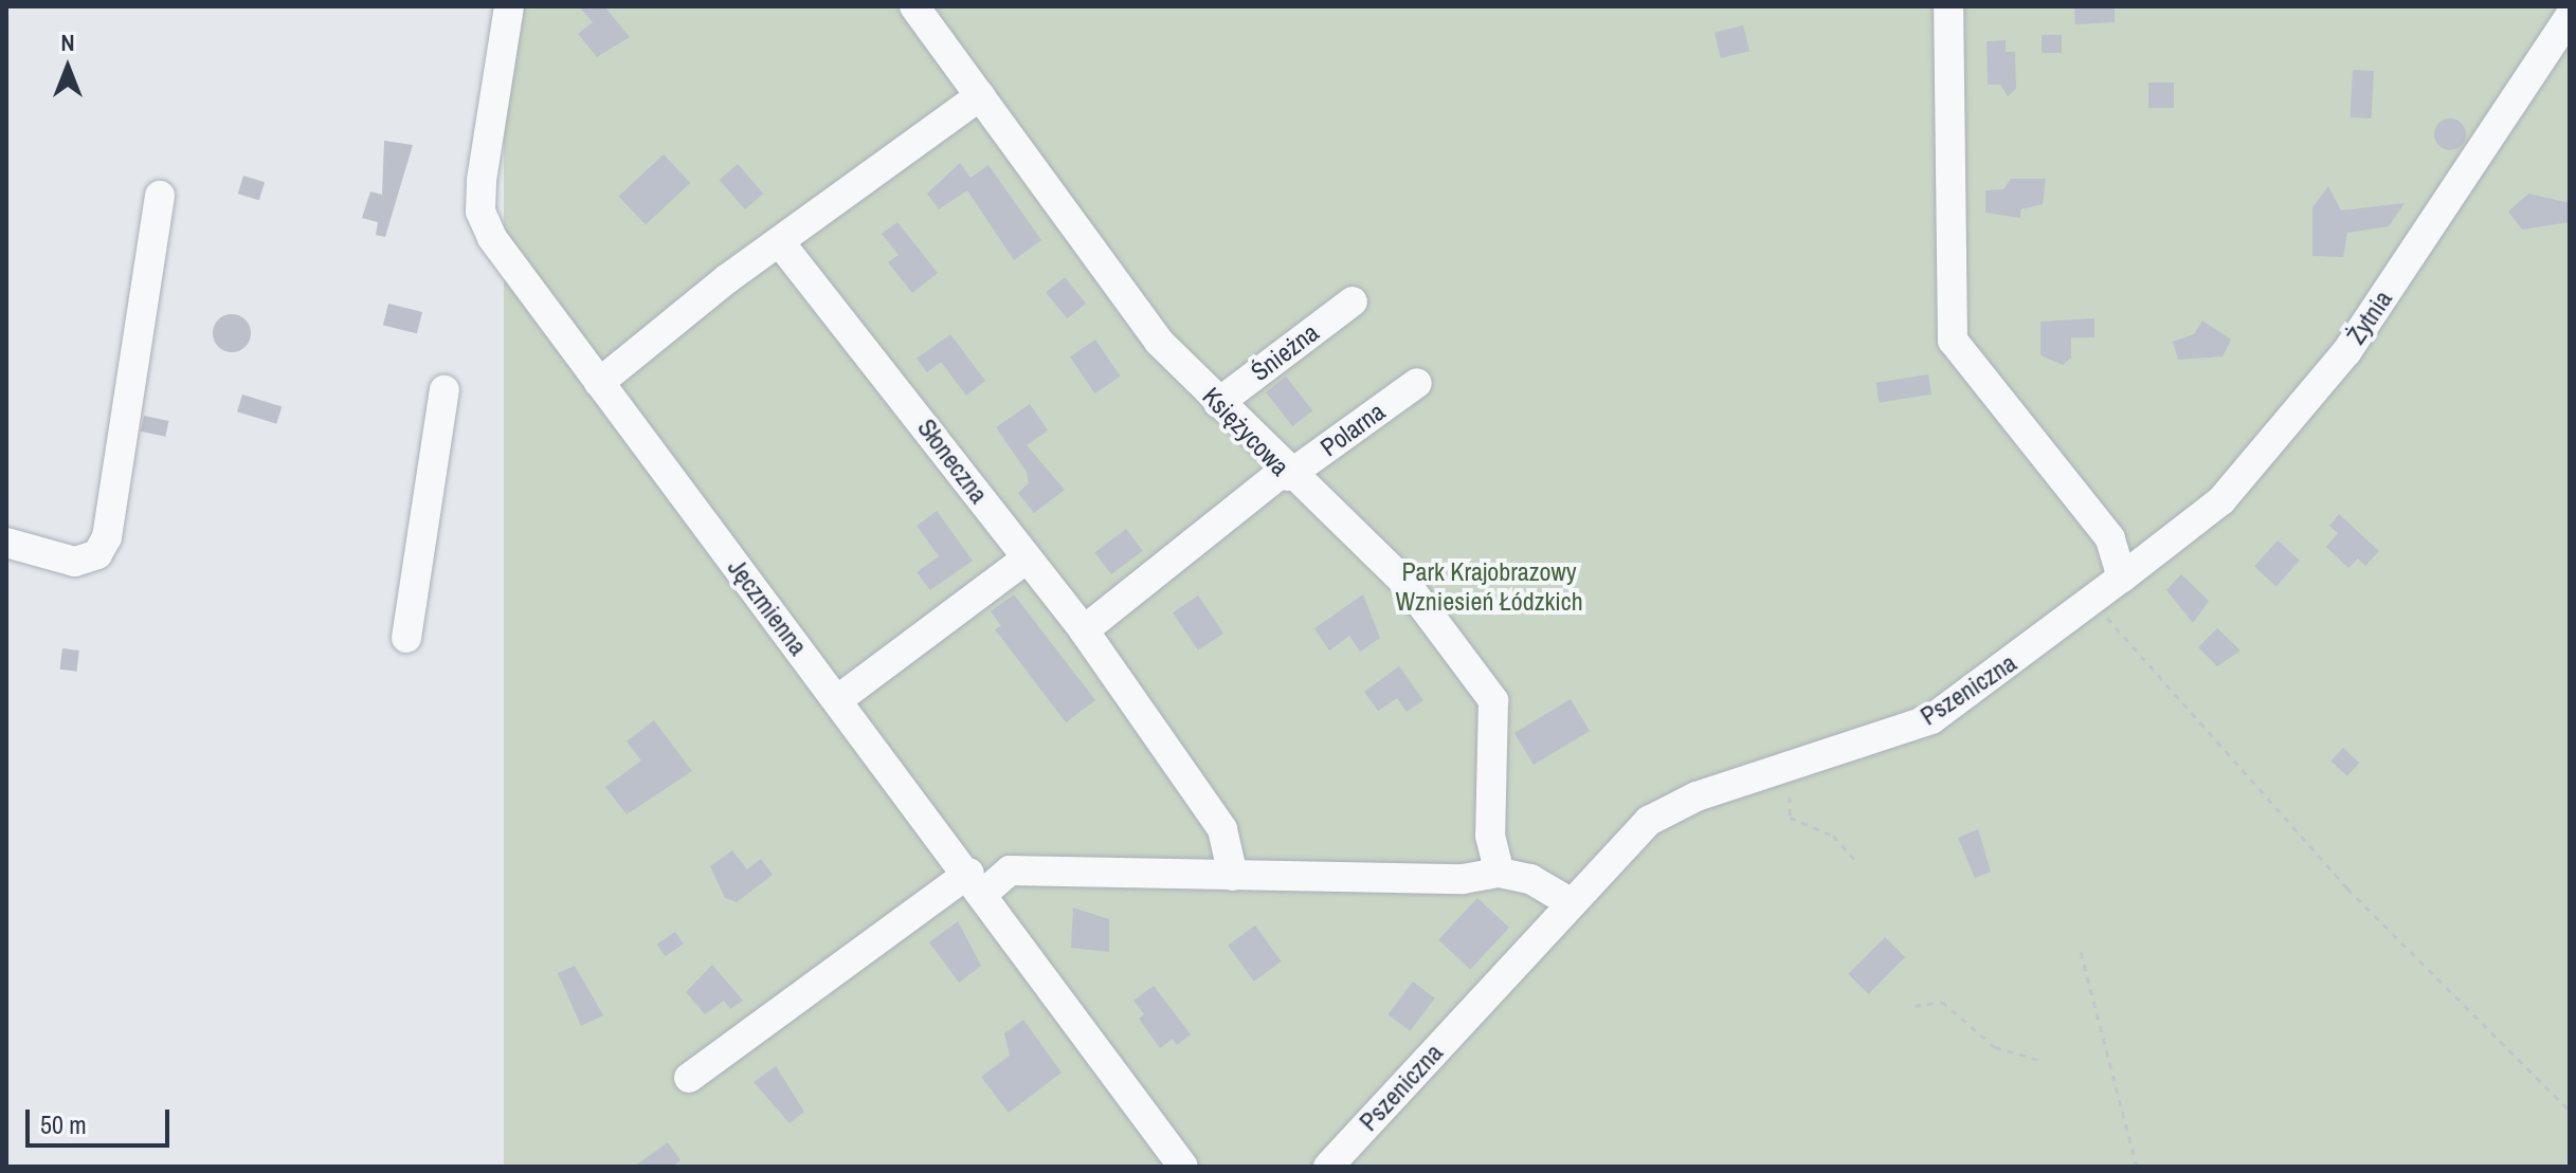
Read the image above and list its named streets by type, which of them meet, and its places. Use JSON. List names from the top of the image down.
{
  "streets": {
    "street": [
      "Żytnia",
      "Śnieżna",
      "Polarna",
      "Księżycowa",
      "Słoneczna",
      "Jęczmienna",
      "Pszeniczna"
    ]
  },
  "crossings": [
    ["Żytnia", "Pszeniczna"],
    ["Śnieżna", "Księżycowa"],
    ["Polarna", "Księżycowa"],
    ["Polarna", "Słoneczna"]
  ],
  "parks": ["Park Krajobrazowy Wzniesień Łódzkich"],
  "scale_bar": "50 m",
  "north": "top"
}
